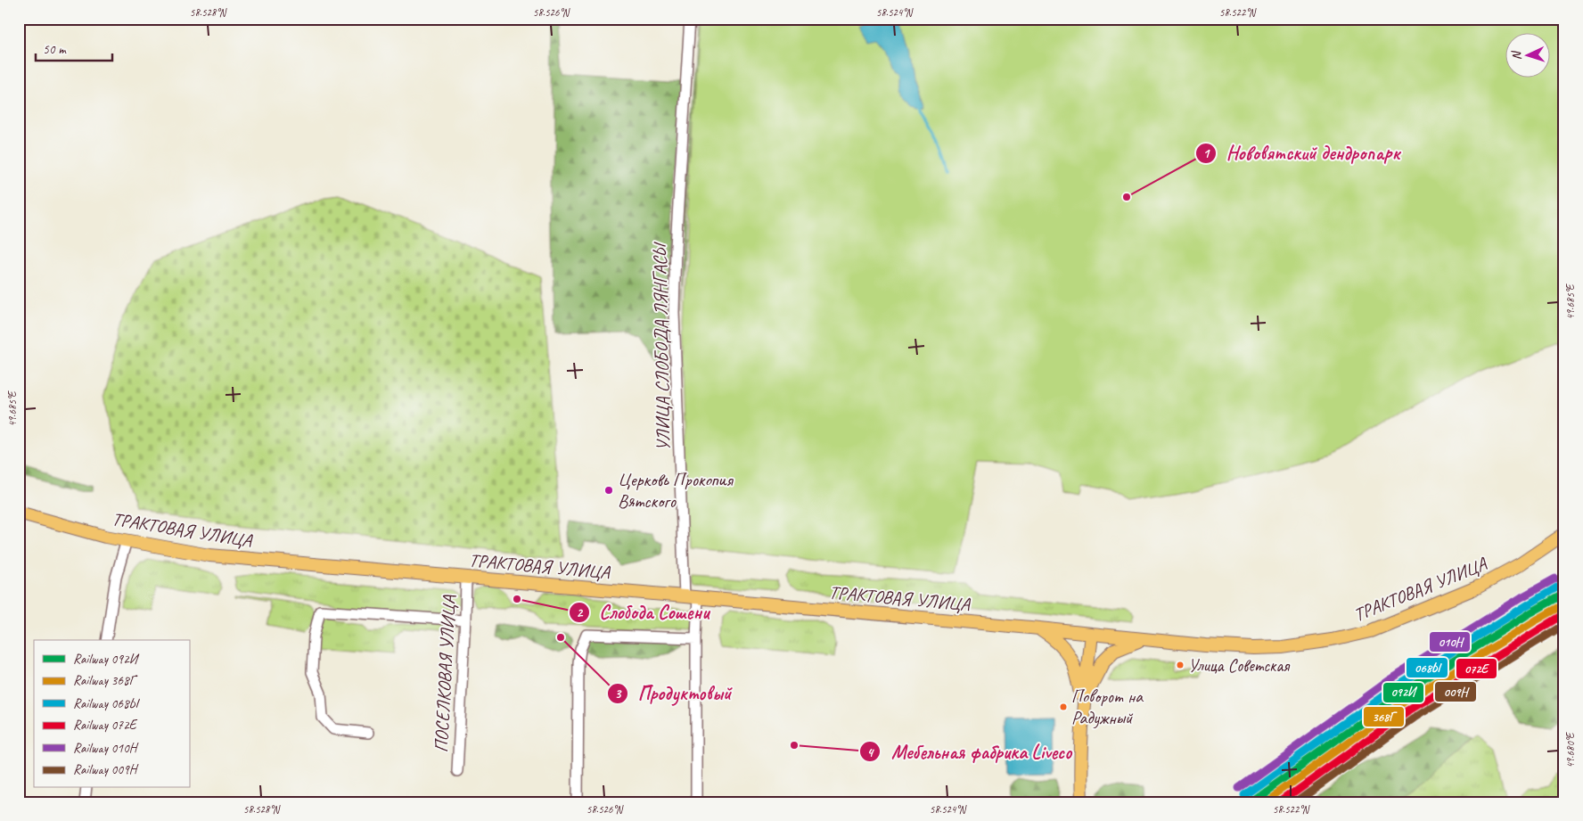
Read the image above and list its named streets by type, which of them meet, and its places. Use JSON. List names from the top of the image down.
{
  "streets": {
    "main road": ["ТРАКТОВАЯ УЛИЦА"],
    "street": ["УЛИЦА СЛОБОДА ЛЯНГАСЫ", "ПОСЕЛКОВАЯ УЛИЦА"]
  },
  "crossings": [
    ["УЛИЦА СЛОБОДА ЛЯНГАСЫ", "ТРАКТОВАЯ УЛИЦА"],
    ["ТРАКТОВАЯ УЛИЦА", "ПОСЕЛКОВАЯ УЛИЦА"]
  ],
  "places": [
    "Нововятский дендропарк",
    "Церковь Прокопия Вятского",
    "Слобода Сошени",
    "Продуктовый",
    "Улица Советская",
    "Поворот на Радужный",
    "Мебельная фабрика Liveco"
  ],
  "lines": [
    "rail line 010Н",
    "rail line 068Ы",
    "rail line 092И",
    "rail line 368Г",
    "rail line 072Е",
    "rail line 009Н"
  ],
  "legend": [
    "Railway 092И",
    "Railway 368Г",
    "Railway 068Ы",
    "Railway 072Е",
    "Railway 010Н",
    "Railway 009Н"
  ],
  "scale_bar": "50 m",
  "north": "left",
  "coordinates": [
    "58.528°N",
    "58.526°N",
    "58.524°N",
    "58.522°N",
    "49.685°E",
    "49.680°E"
  ]
}
